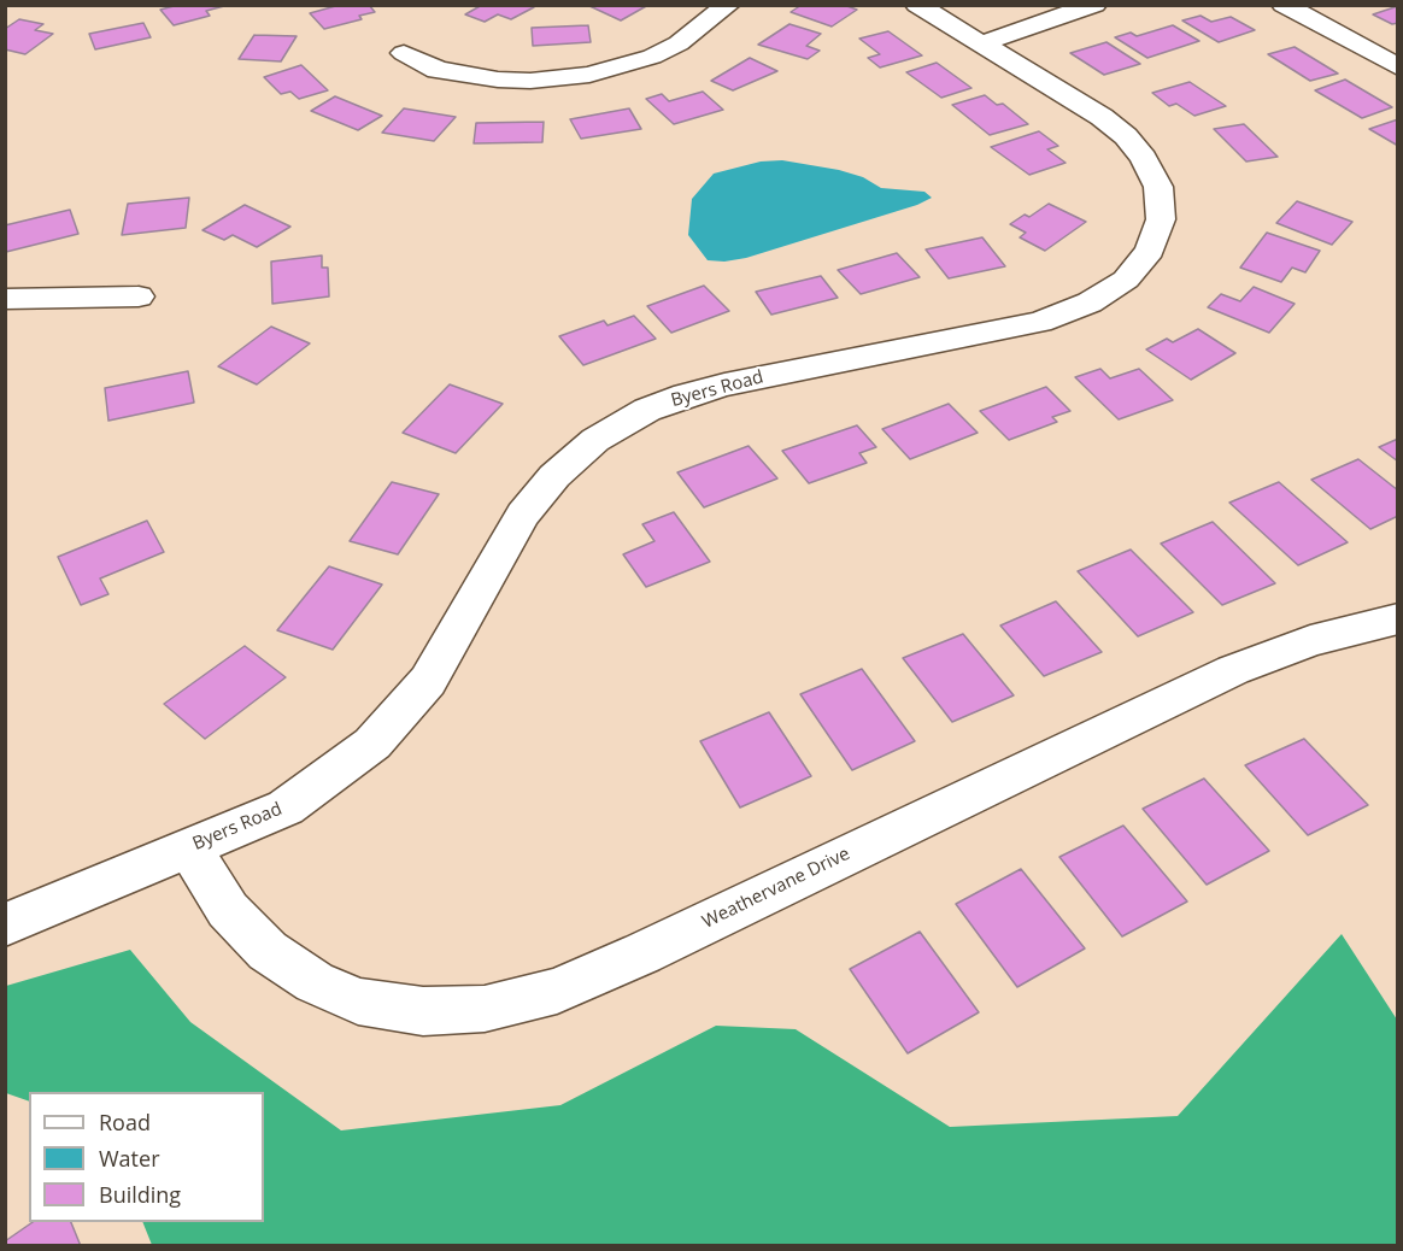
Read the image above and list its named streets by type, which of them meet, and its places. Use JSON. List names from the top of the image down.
{
  "streets": {
    "street": ["Byers Road", "Weathervane Drive"]
  },
  "crossings": [
    ["Byers Road", "Weathervane Drive"]
  ],
  "legend": ["Road", "Water", "Building"]
}
